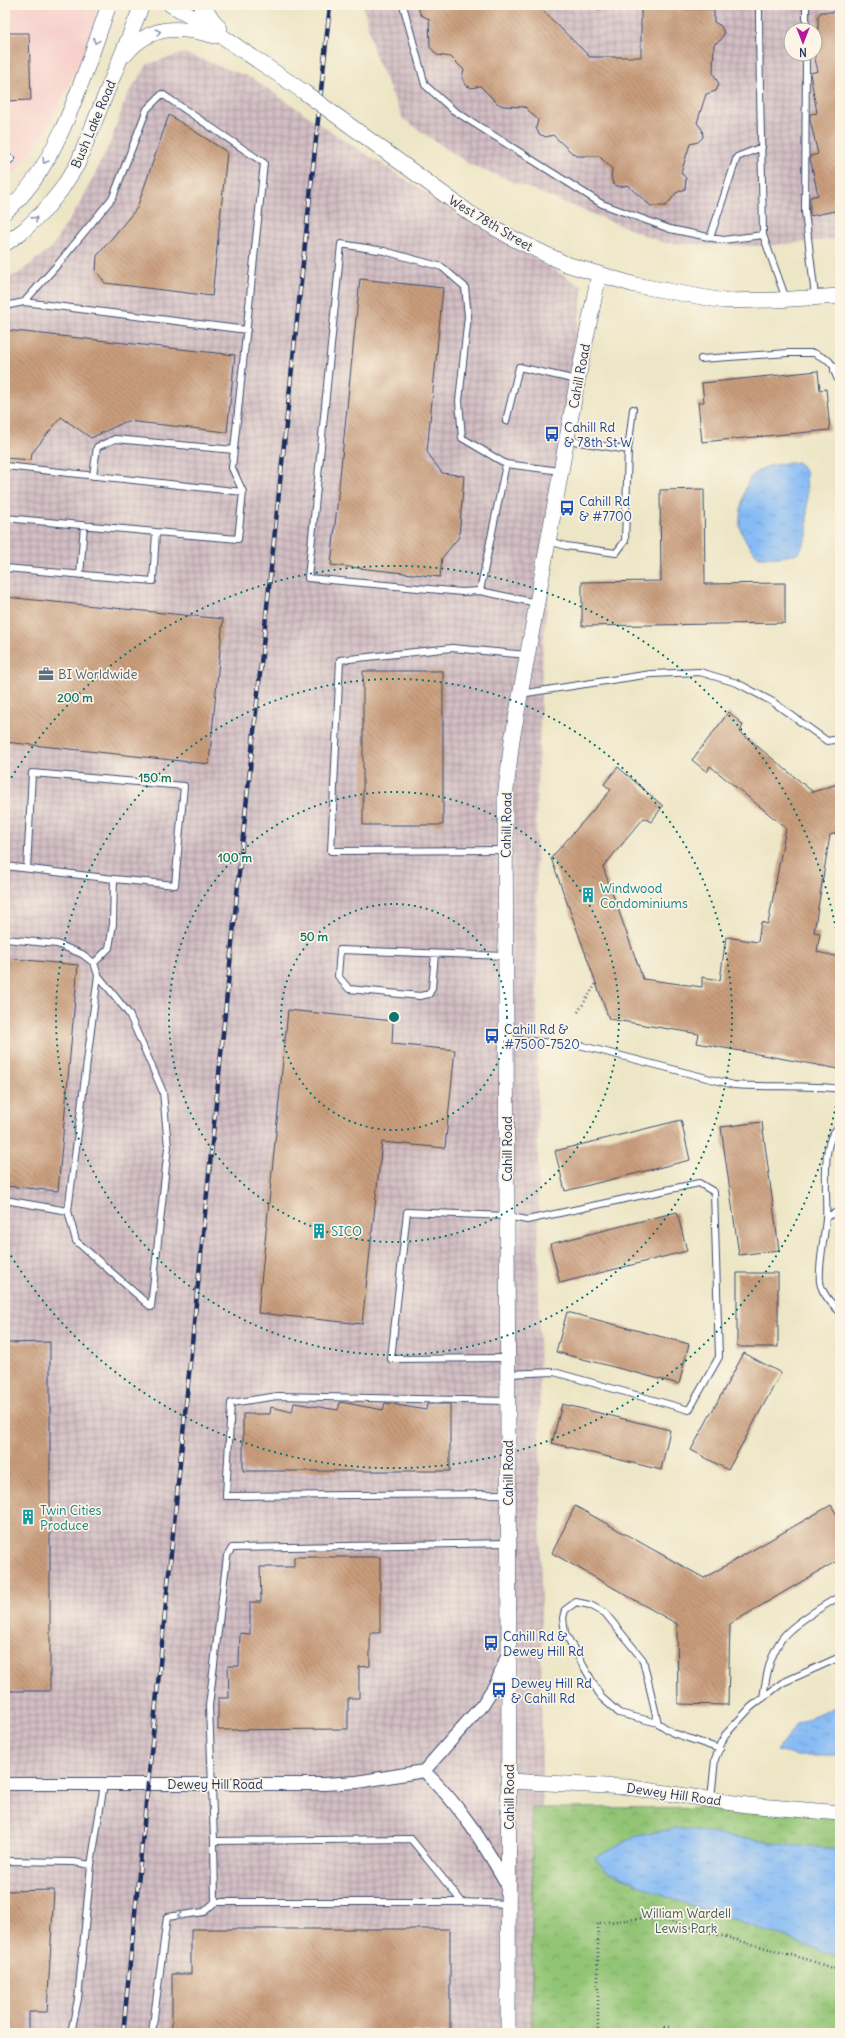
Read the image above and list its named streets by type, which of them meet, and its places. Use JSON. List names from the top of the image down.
{
  "streets": {
    "street": [
      "Bush Lake Road",
      "West 78th Street",
      "Cahill Road",
      "Dewey Hill Road"
    ]
  },
  "crossings": [
    ["West 78th Street", "Cahill Road"],
    ["Cahill Road", "Dewey Hill Road"]
  ],
  "parks": ["William Wardell Lewis Park"],
  "places": {
    "bus stop": [
      "Cahill Rd & 78th St W",
      "Cahill Rd & #7700",
      "Cahill Rd & #7500-7520",
      "Cahill Rd & Dewey Hill Rd",
      "Dewey Hill Rd & Cahill Rd"
    ],
    "office": ["BI Worldwide"],
    "building": ["Windwood Condominiums", "SICO", "Twin Cities Produce"]
  },
  "north": "bottom",
  "rings": [
    "200 m",
    "150 m",
    "100 m",
    "50 m"
  ]
}
